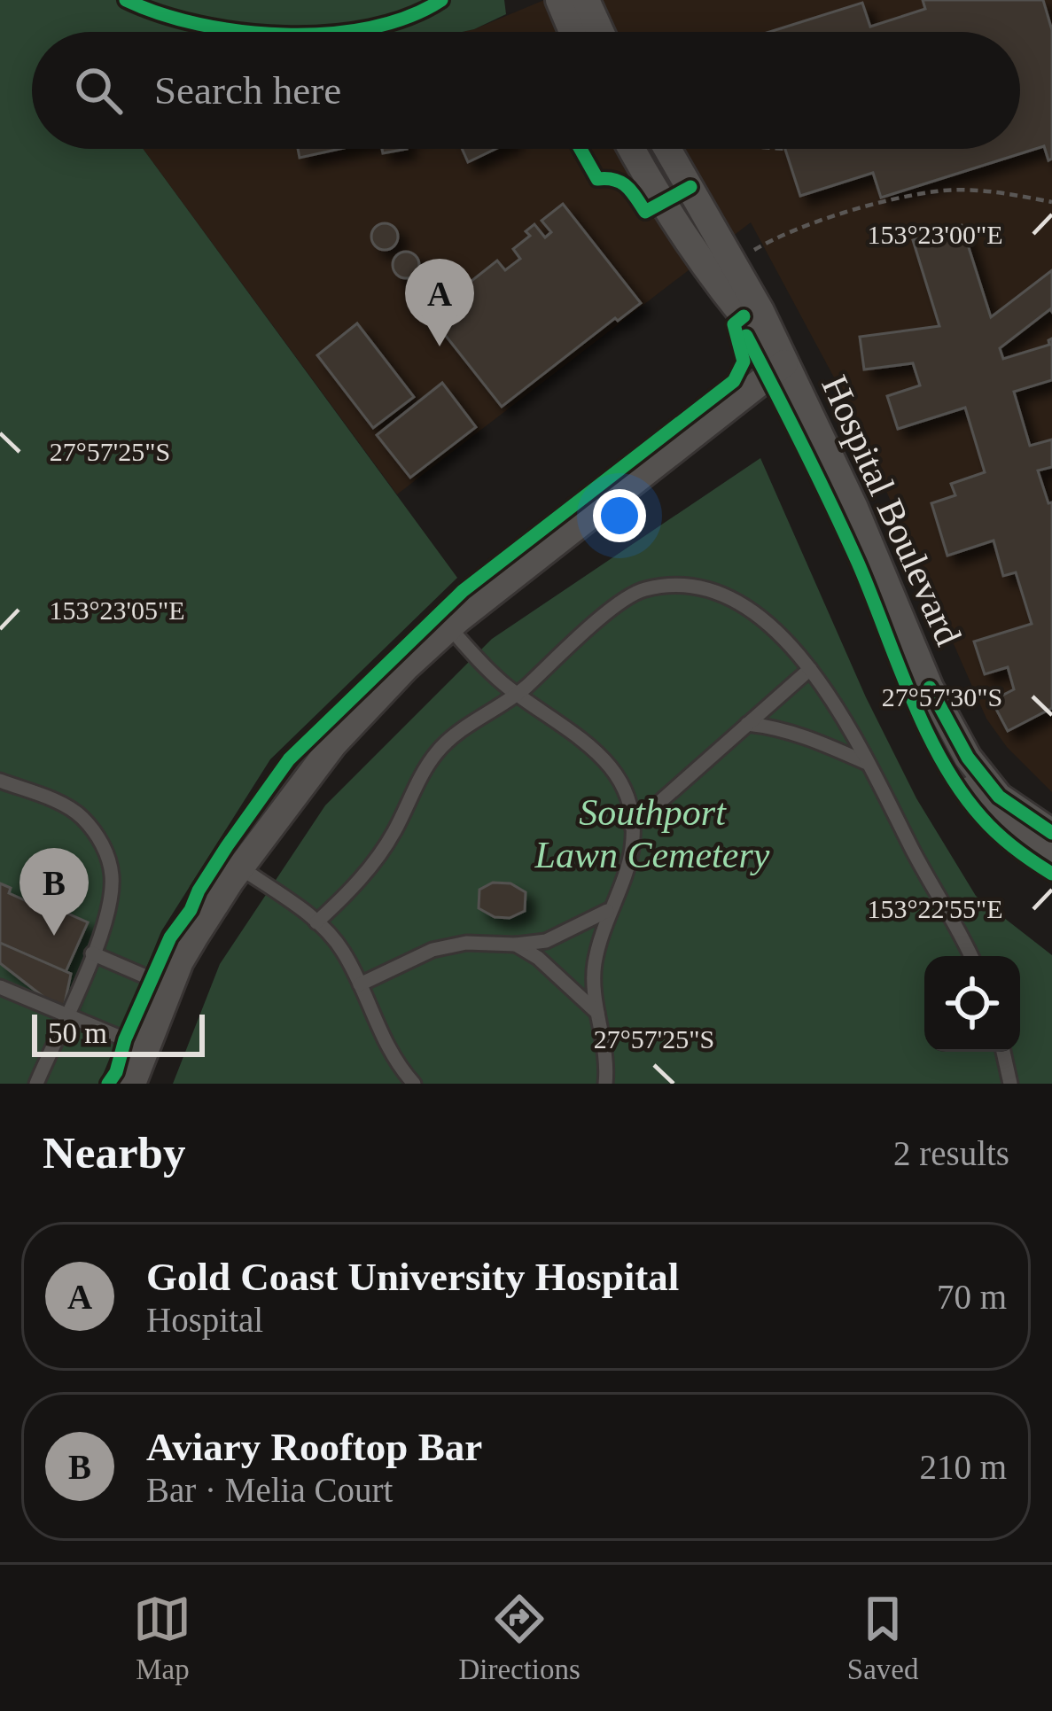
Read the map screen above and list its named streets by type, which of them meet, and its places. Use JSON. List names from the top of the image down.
{
  "streets": {
    "street": ["Hospital Boulevard"]
  },
  "parks": ["Southport Lawn Cemetery"],
  "scale_bar": "50 m",
  "page": {
    "search": "Search here",
    "pins": ["A", "B"],
    "scale": "50 m",
    "heading": ["Nearby", "2 results"],
    "list": [
      {
        "mark": "A",
        "name": "Gold Coast University Hospital",
        "note": "Hospital",
        "value": "70 m"
      },
      {
        "mark": "B",
        "name": "Aviary Rooftop Bar",
        "note": "Bar · Melia Court",
        "value": "210 m"
      }
    ],
    "nav": ["Map", "Directions", "Saved"]
  },
  "coordinates": [
    "153°23'00\"E",
    "27°57'25\"S",
    "153°23'05\"E",
    "27°57'30\"S",
    "153°22'55\"E"
  ]
}
